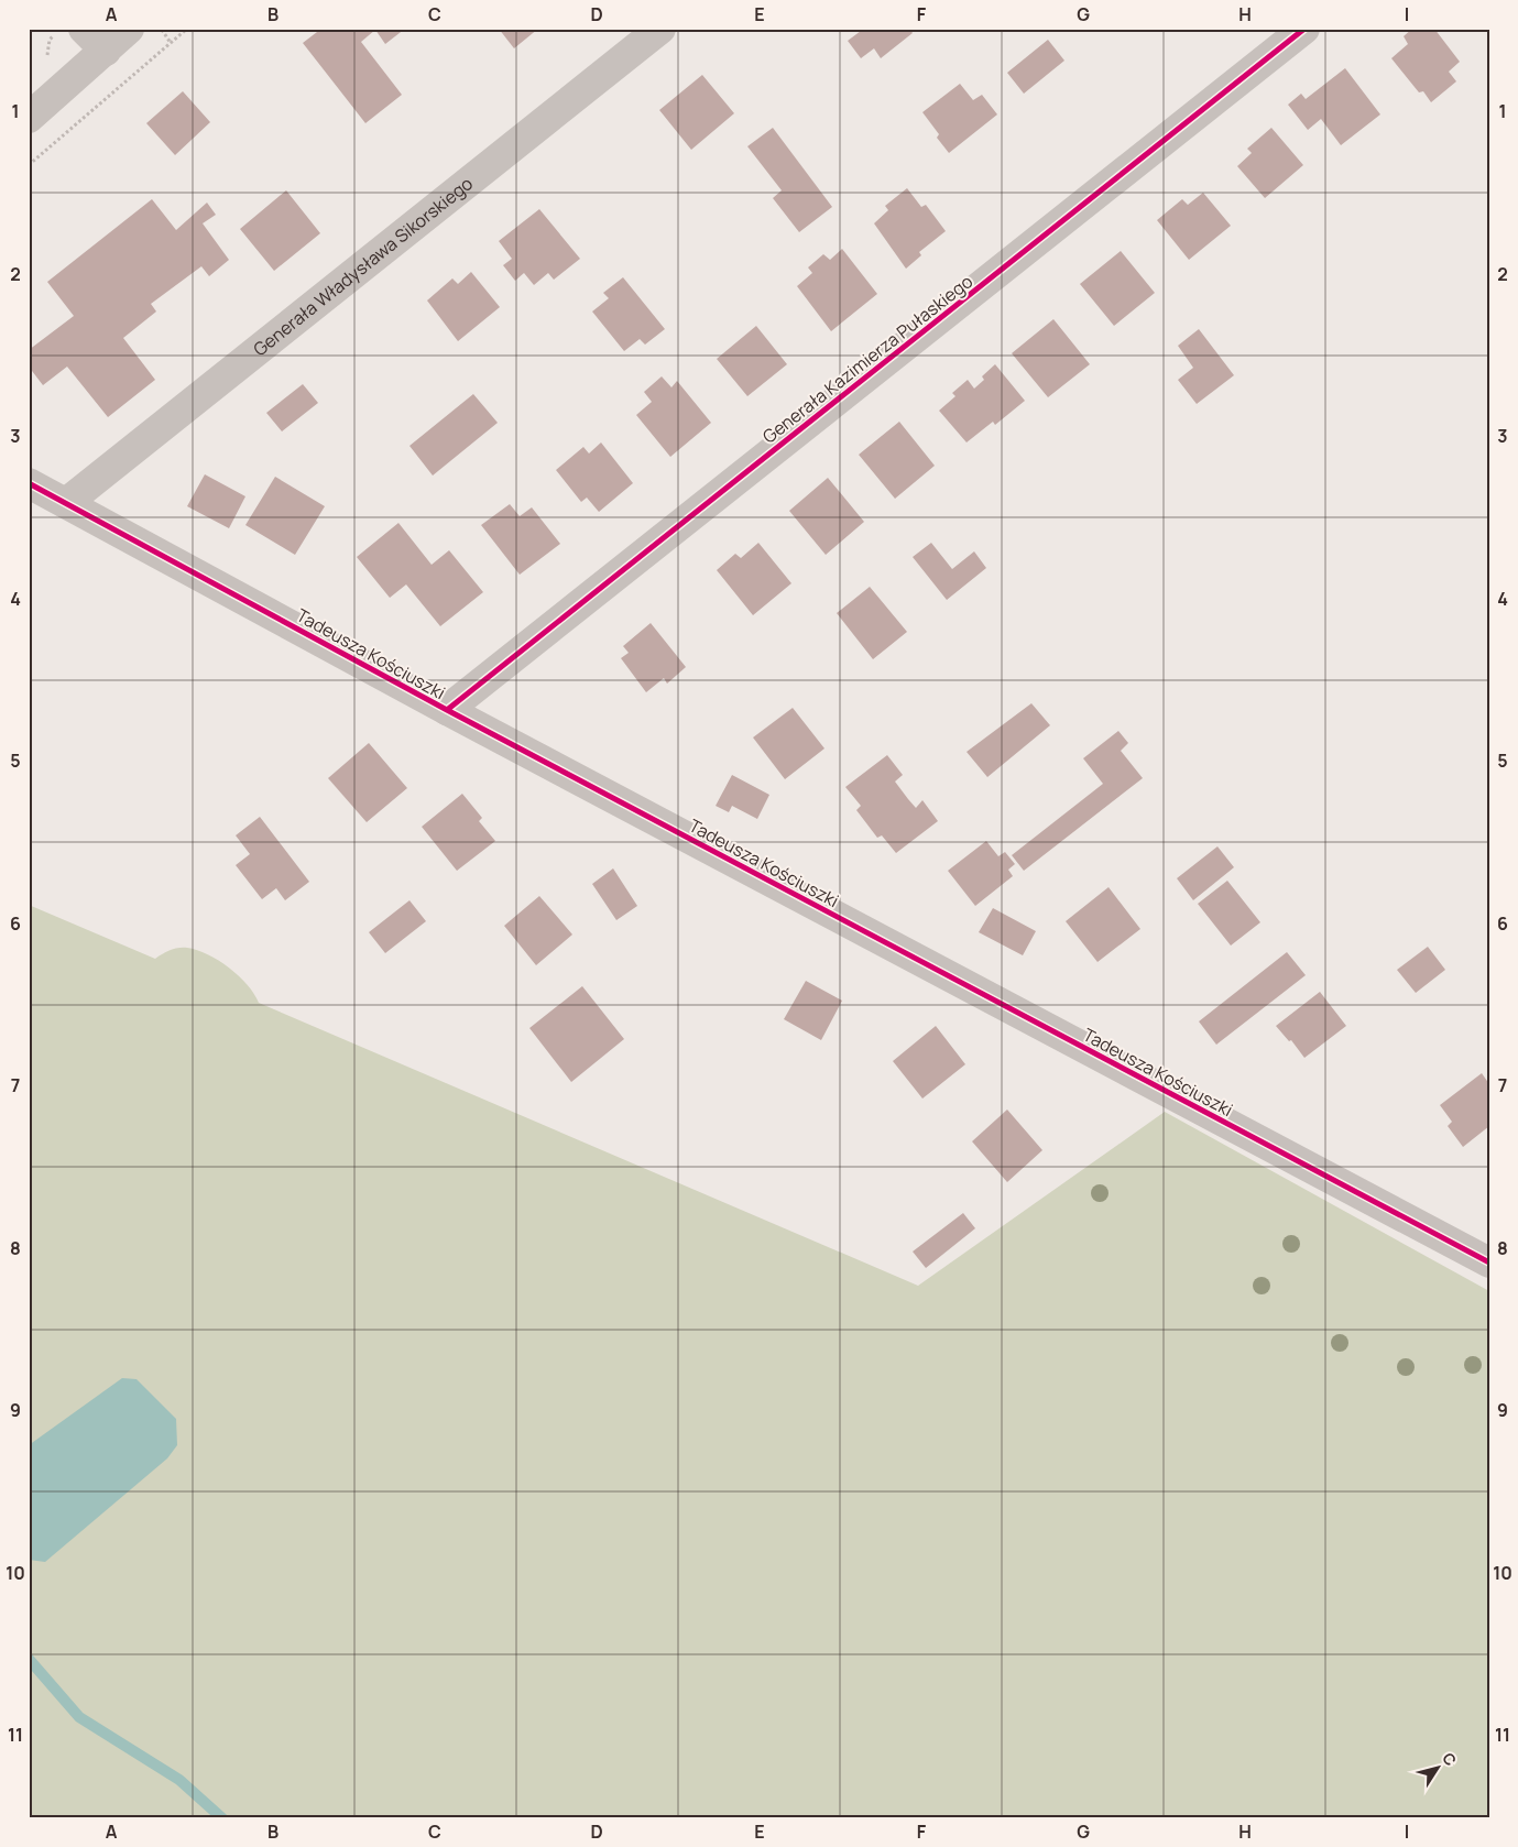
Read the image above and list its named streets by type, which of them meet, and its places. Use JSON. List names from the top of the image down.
{
  "streets": {
    "street": ["Generała Władysława Sikorskiego", "Generała Kazimierza Pułaskiego", "Tadeusza Kościuszki"]
  },
  "crossings": [
    ["Generała Władysława Sikorskiego", "Tadeusza Kościuszki"],
    ["Generała Kazimierza Pułaskiego", "Tadeusza Kościuszki"]
  ],
  "north": "top right",
  "grid": {
    "columns": [
      "A",
      "B",
      "C",
      "D",
      "E",
      "F",
      "G",
      "H",
      "I"
    ],
    "rows": [
      "1",
      "2",
      "3",
      "4",
      "5",
      "6",
      "7",
      "8",
      "9",
      "10",
      "11"
    ]
  }
}
